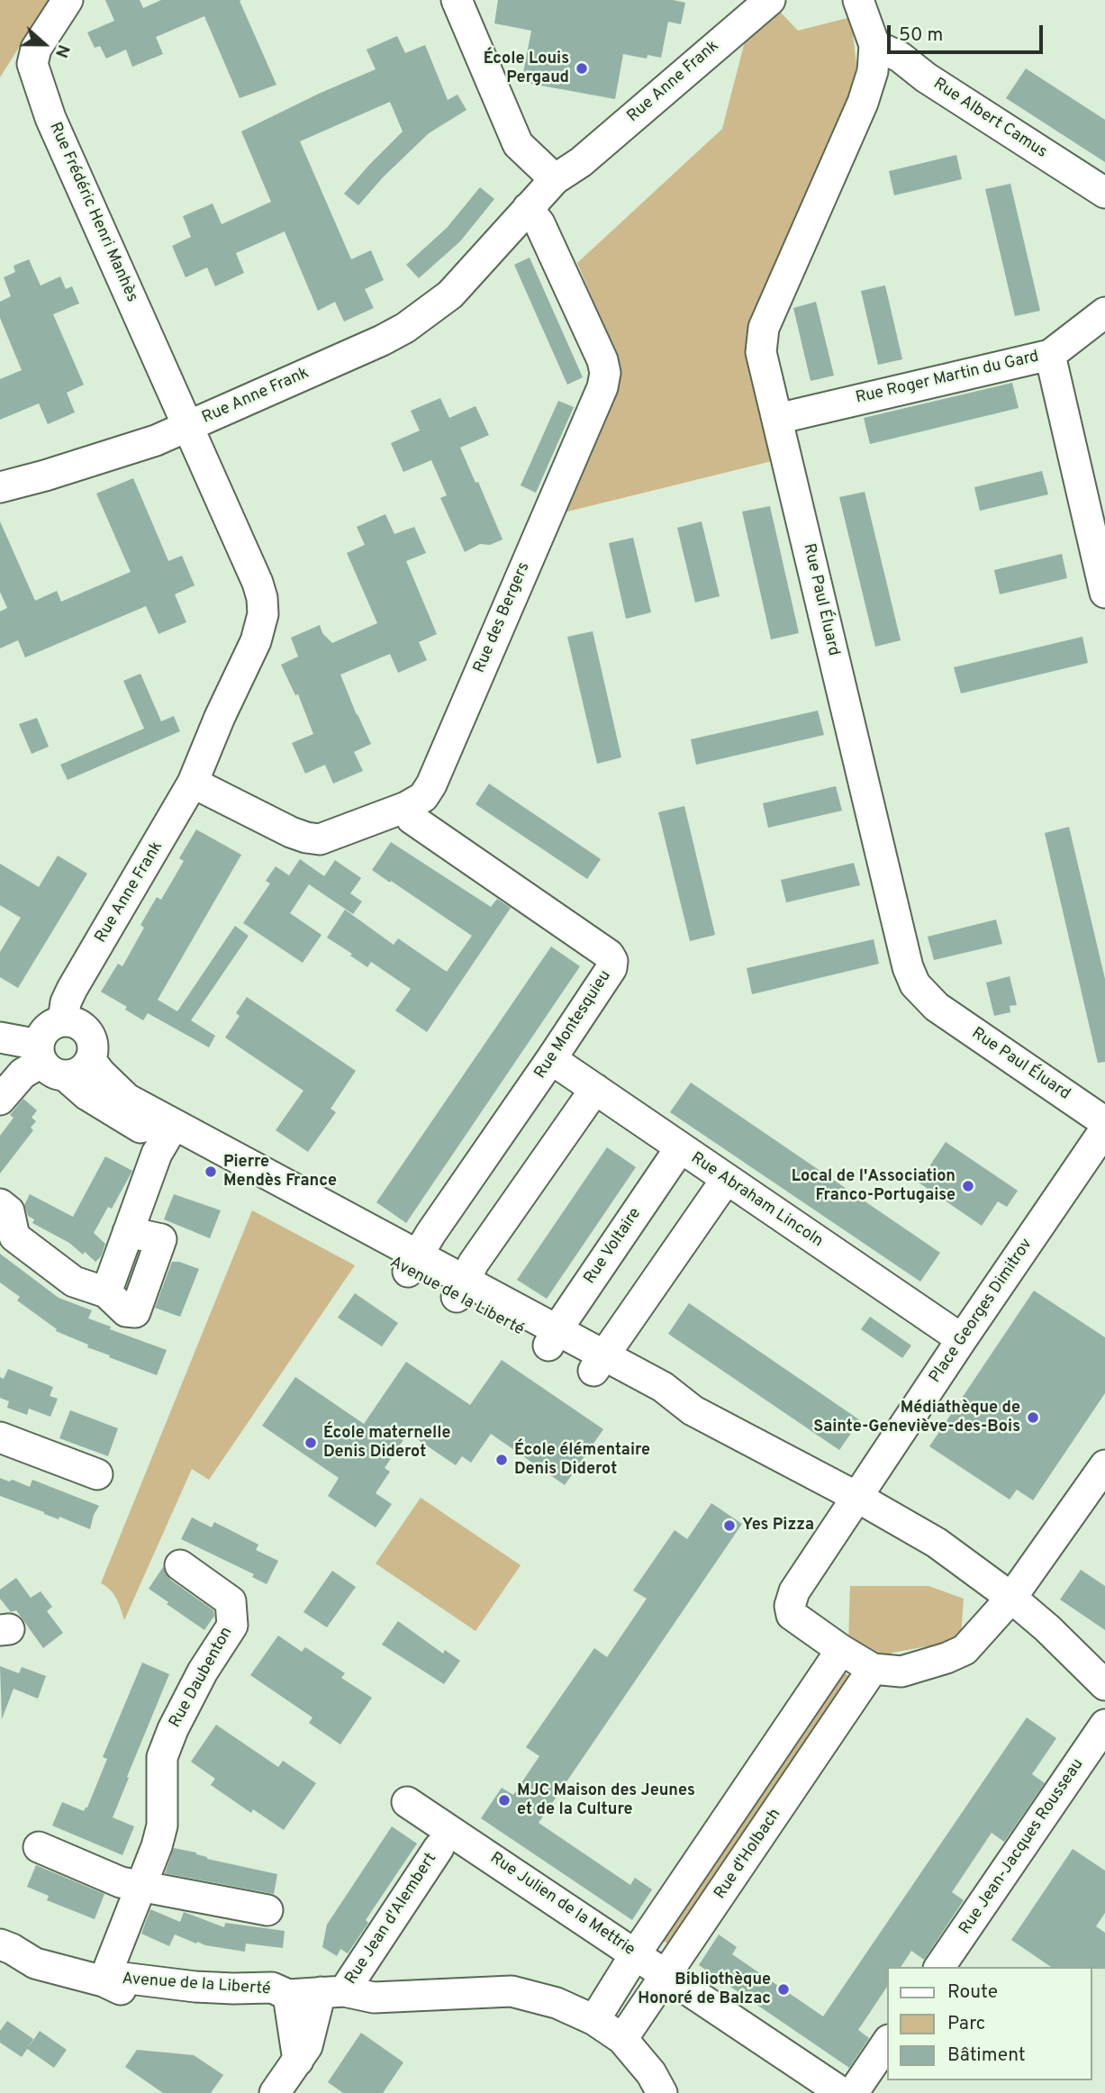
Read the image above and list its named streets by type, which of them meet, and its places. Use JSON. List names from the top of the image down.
{
  "streets": {
    "street": [
      "Rue Anne Frank",
      "Rue Albert Camus",
      "Rue Frédéric Henri Manhès",
      "Rue Roger Martin du Gard",
      "Rue Paul Éluard",
      "Rue des Bergers",
      "Rue Montesquieu",
      "Rue Abraham Lincoln",
      "Rue Voltaire",
      "Avenue de la Liberté",
      "Place Georges Dimitrov",
      "Rue Daubenton",
      "Rue Jean-Jacques Rousseau",
      "Rue d'Holbach",
      "Rue Julien de la Mettrie",
      "Rue Jean d'Alembert"
    ]
  },
  "crossings": [
    ["Rue Anne Frank", "Rue Frédéric Henri Manhès"],
    ["Rue Anne Frank", "Rue des Bergers"],
    ["Rue Anne Frank", "Avenue de la Liberté"],
    ["Rue Albert Camus", "Rue Paul Éluard"],
    ["Rue Roger Martin du Gard", "Rue Paul Éluard"],
    ["Rue des Bergers", "Rue Montesquieu"],
    ["Rue Montesquieu", "Rue Abraham Lincoln"],
    ["Rue Montesquieu", "Avenue de la Liberté"],
    ["Rue Abraham Lincoln", "Rue Voltaire"],
    ["Rue Abraham Lincoln", "Place Georges Dimitrov"],
    ["Rue Voltaire", "Avenue de la Liberté"],
    ["Avenue de la Liberté", "Place Georges Dimitrov"],
    ["Avenue de la Liberté", "Rue Daubenton"],
    ["Avenue de la Liberté", "Rue d'Holbach"],
    ["Avenue de la Liberté", "Rue Jean d'Alembert"],
    ["Place Georges Dimitrov", "Rue d'Holbach"],
    ["Rue d'Holbach", "Rue Julien de la Mettrie"]
  ],
  "places": [
    "École Louis Pergaud",
    "Pierre Mendès France",
    "Local de l'Association Franco-Portugaise",
    "Médiathèque de Sainte-Geneviève-des-Bois",
    "École maternelle Denis Diderot",
    "École élémentaire Denis Diderot",
    "Yes Pizza",
    "MJC Maison des Jeunes et de la Culture",
    "Bibliothèque Honoré de Balzac"
  ],
  "legend": ["Route", "Parc", "Bâtiment"],
  "scale_bar": "50 m",
  "north": "right"
}
